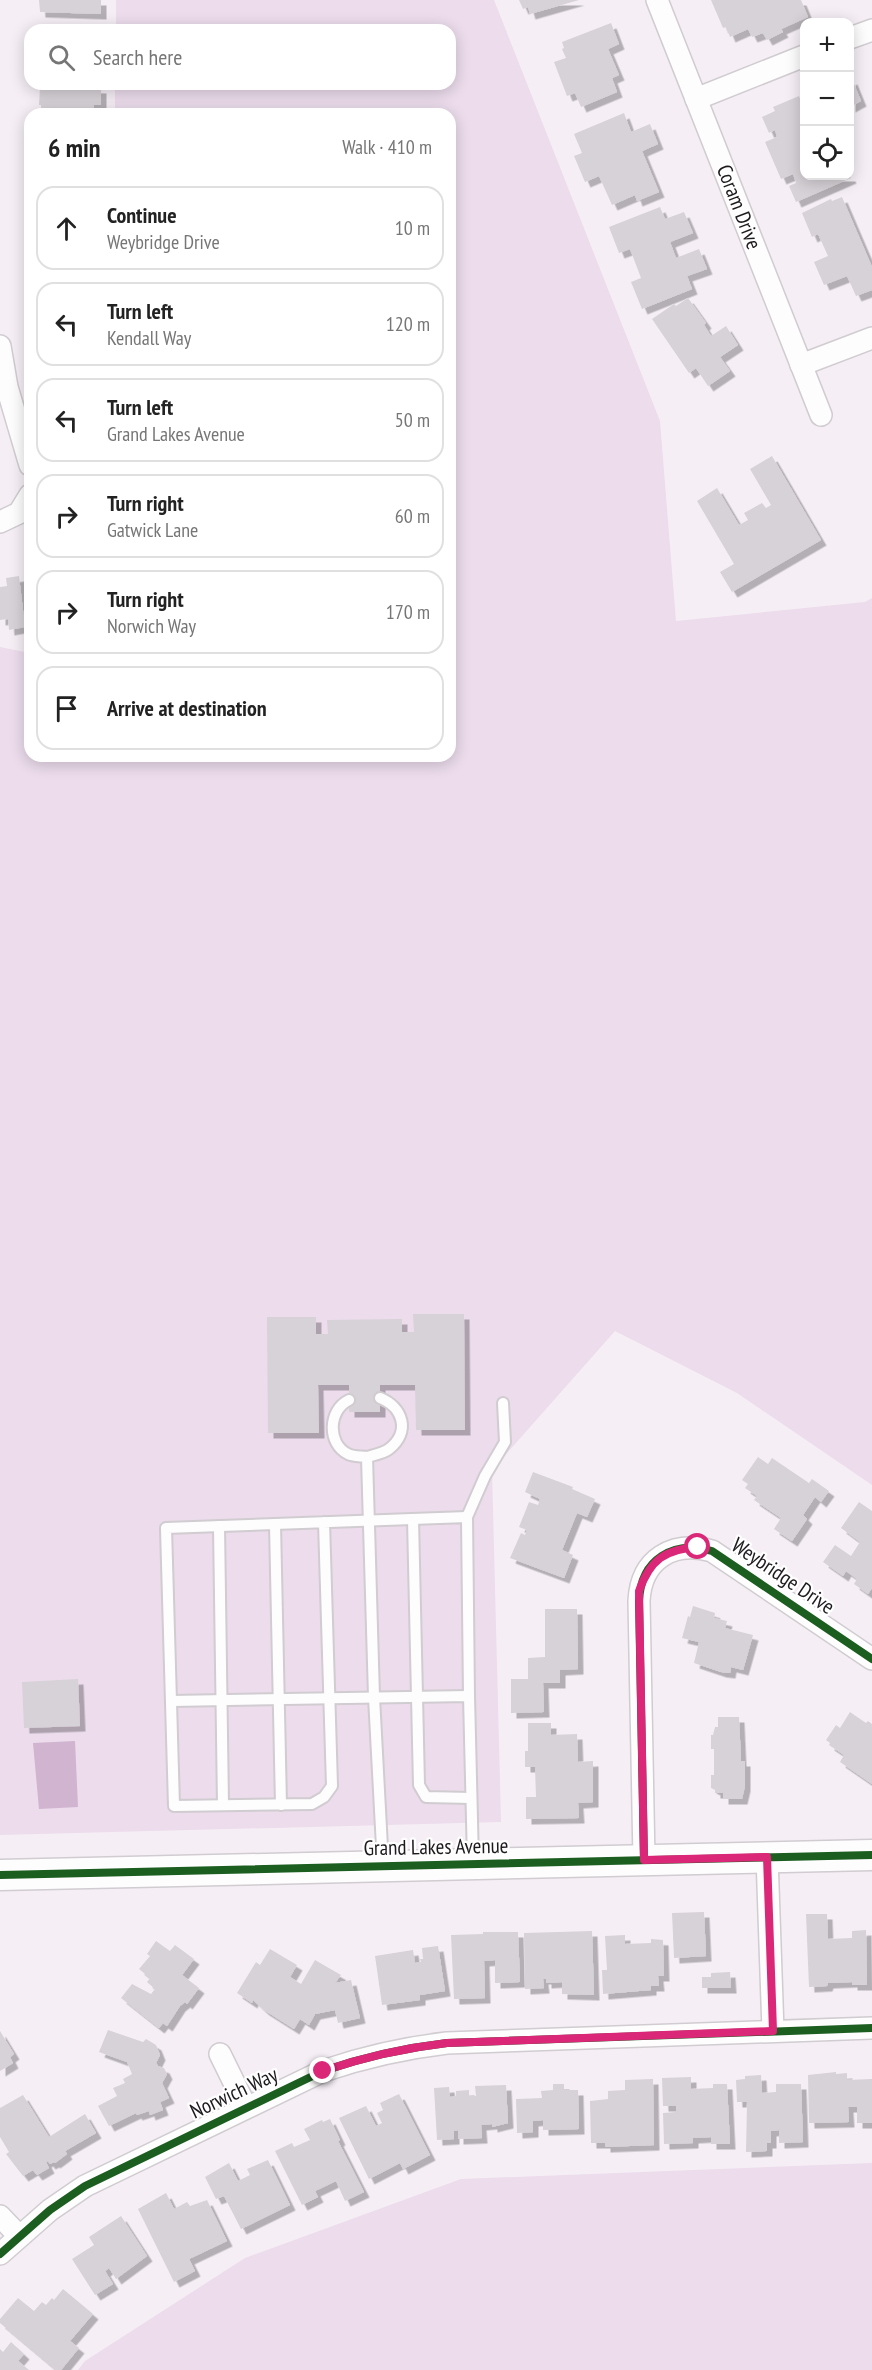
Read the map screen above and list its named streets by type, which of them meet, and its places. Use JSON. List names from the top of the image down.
{
  "streets": {
    "street": [
      "Coram Drive",
      "Weybridge Drive",
      "Grand Lakes Avenue",
      "Norwich Way"
    ]
  },
  "crossings": [
    ["Weybridge Drive", "Grand Lakes Avenue"]
  ],
  "page": {
    "map_buttons": ["+", "−"],
    "search": "Search here",
    "heading": ["6 min", "Walk · 410 m"],
    "list": [
      ["Continue", "Weybridge Drive", "10 m"],
      ["Turn left", "Kendall Way", "120 m"],
      ["Turn left", "Grand Lakes Avenue", "50 m"],
      ["Turn right", "Gatwick Lane", "60 m"],
      ["Turn right", "Norwich Way", "170 m"],
      "Arrive at destination"
    ]
  }
}
